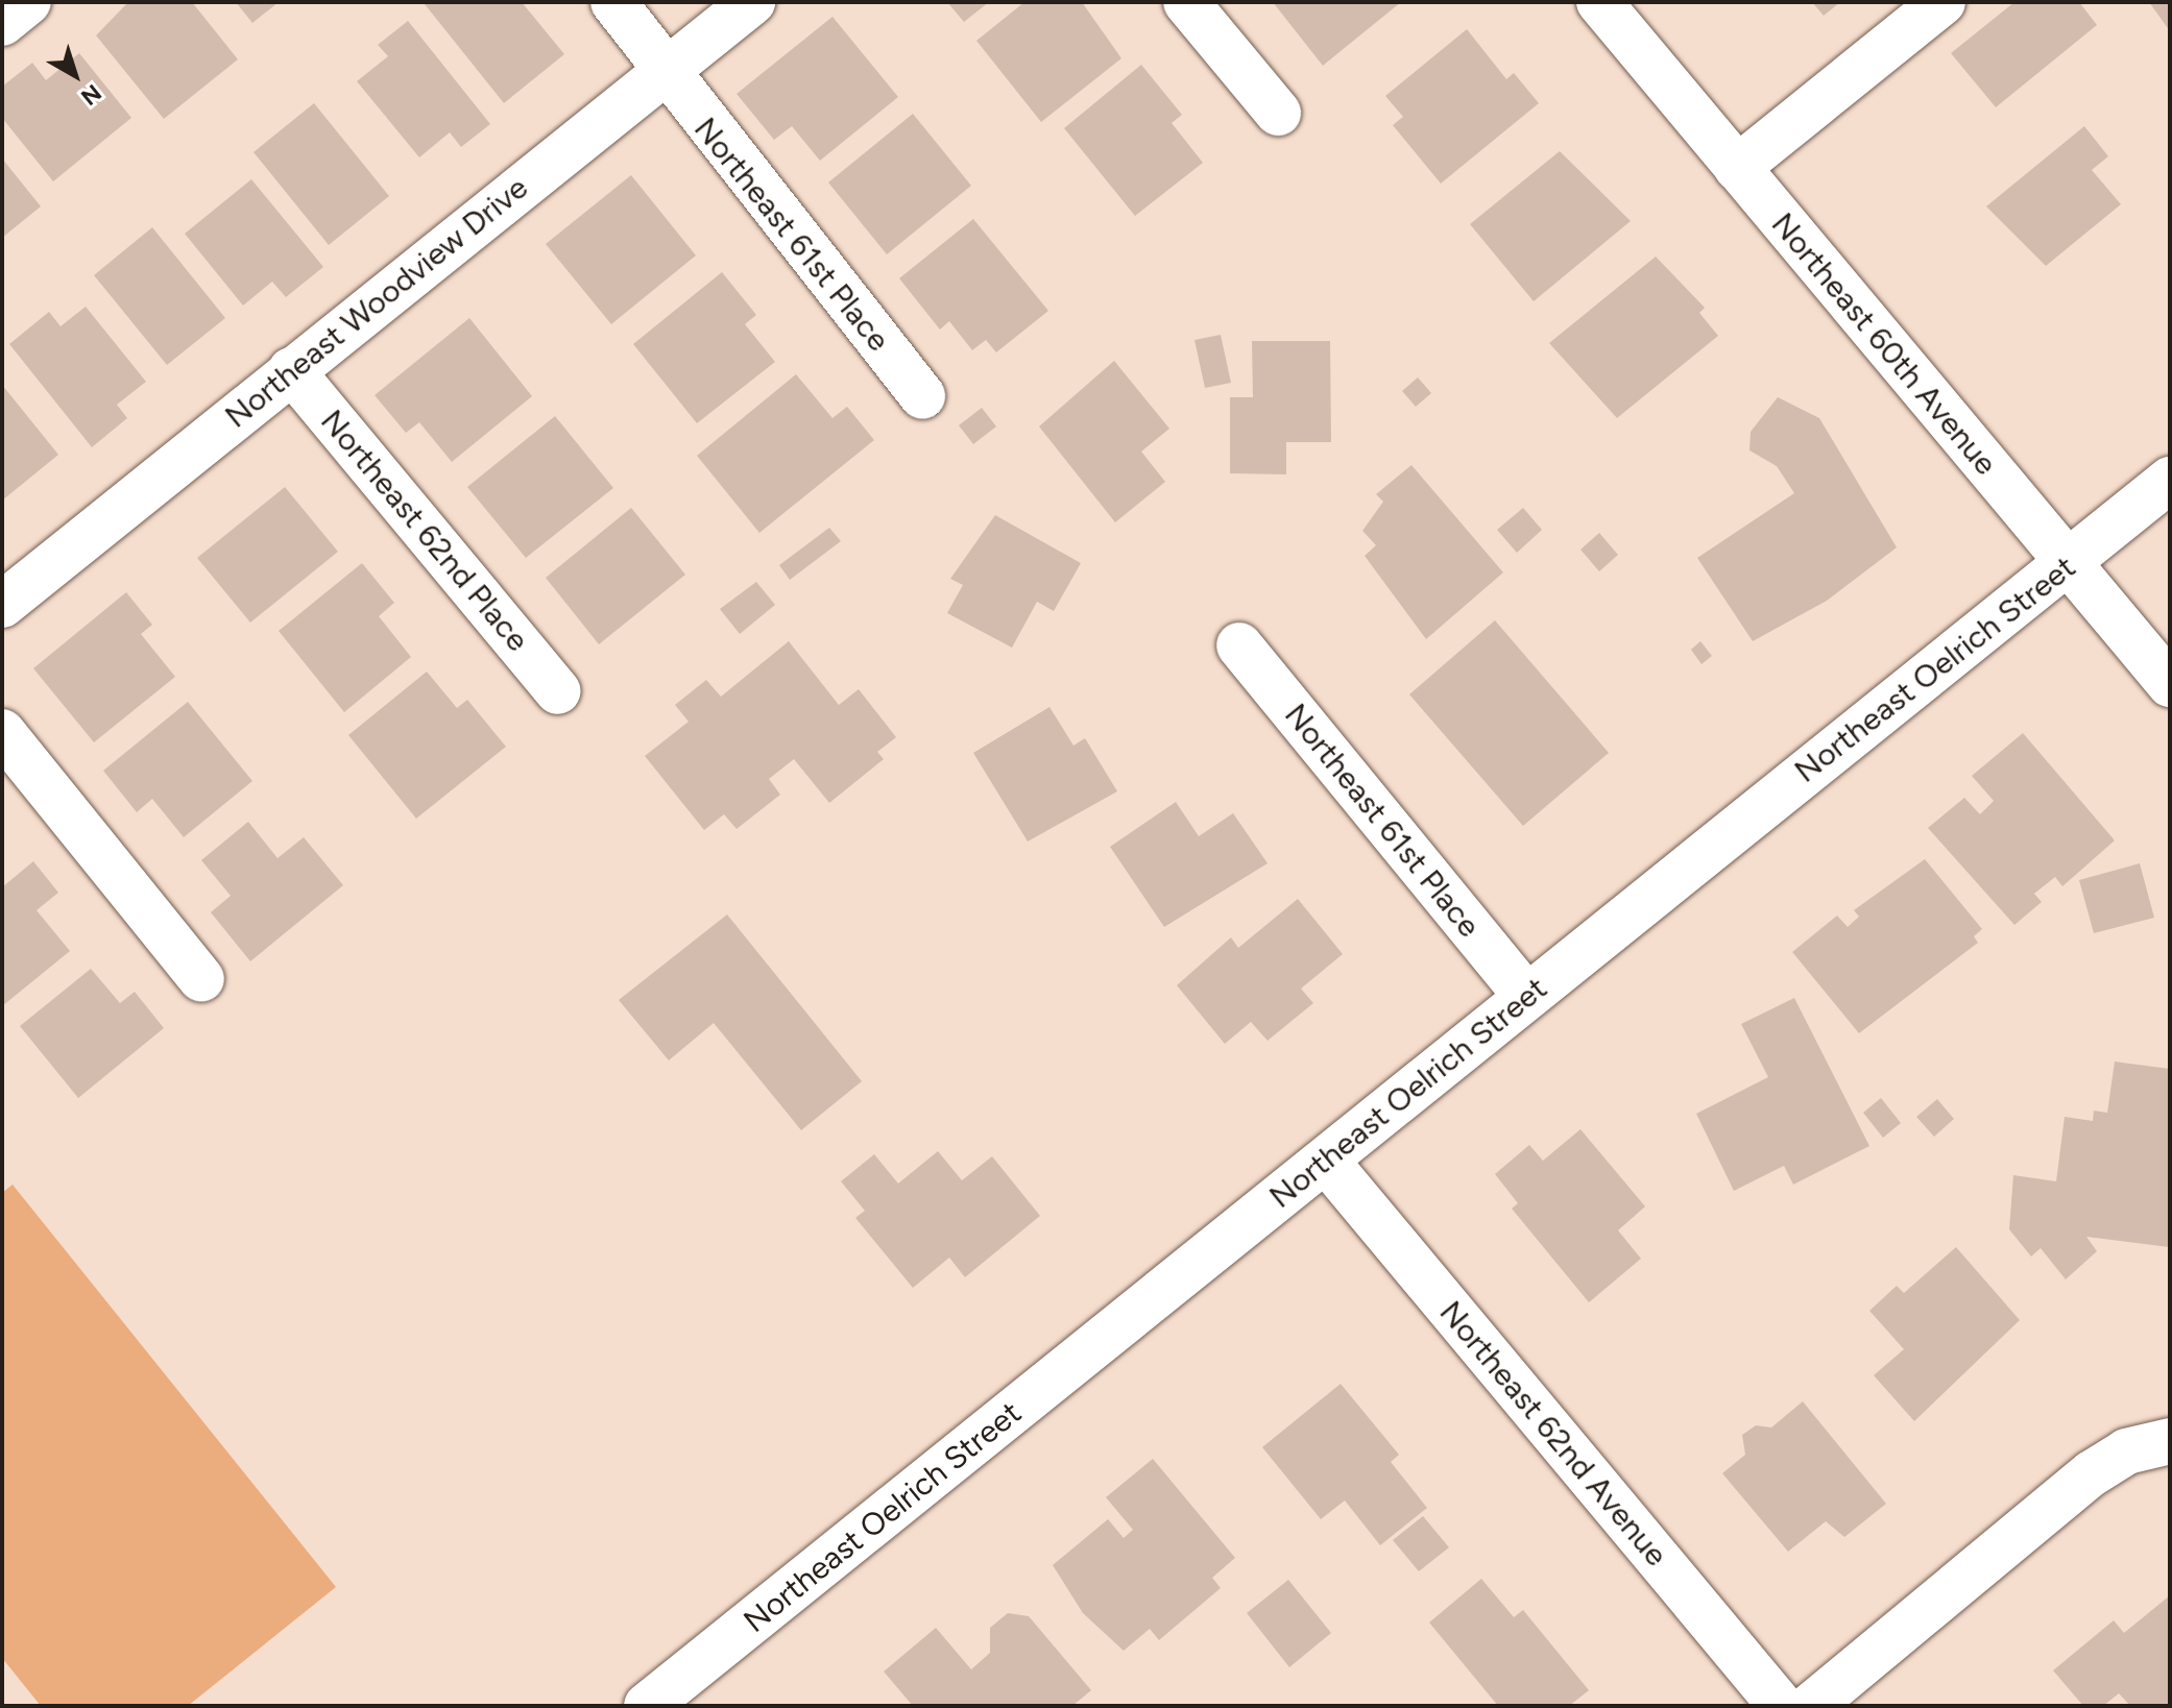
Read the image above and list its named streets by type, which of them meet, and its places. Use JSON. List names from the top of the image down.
{
  "streets": {
    "street": [
      "Northeast 61st Place",
      "Northeast Woodview Drive",
      "Northeast 60th Avenue",
      "Northeast 62nd Place",
      "Northeast Oelrich Street",
      "Northeast 62nd Avenue"
    ]
  },
  "crossings": [
    ["Northeast 61st Place", "Northeast Woodview Drive"],
    ["Northeast 61st Place", "Northeast Oelrich Street"],
    ["Northeast Woodview Drive", "Northeast 62nd Place"],
    ["Northeast 60th Avenue", "Northeast Oelrich Street"],
    ["Northeast Oelrich Street", "Northeast 62nd Avenue"]
  ],
  "north": "bottom right"
}
